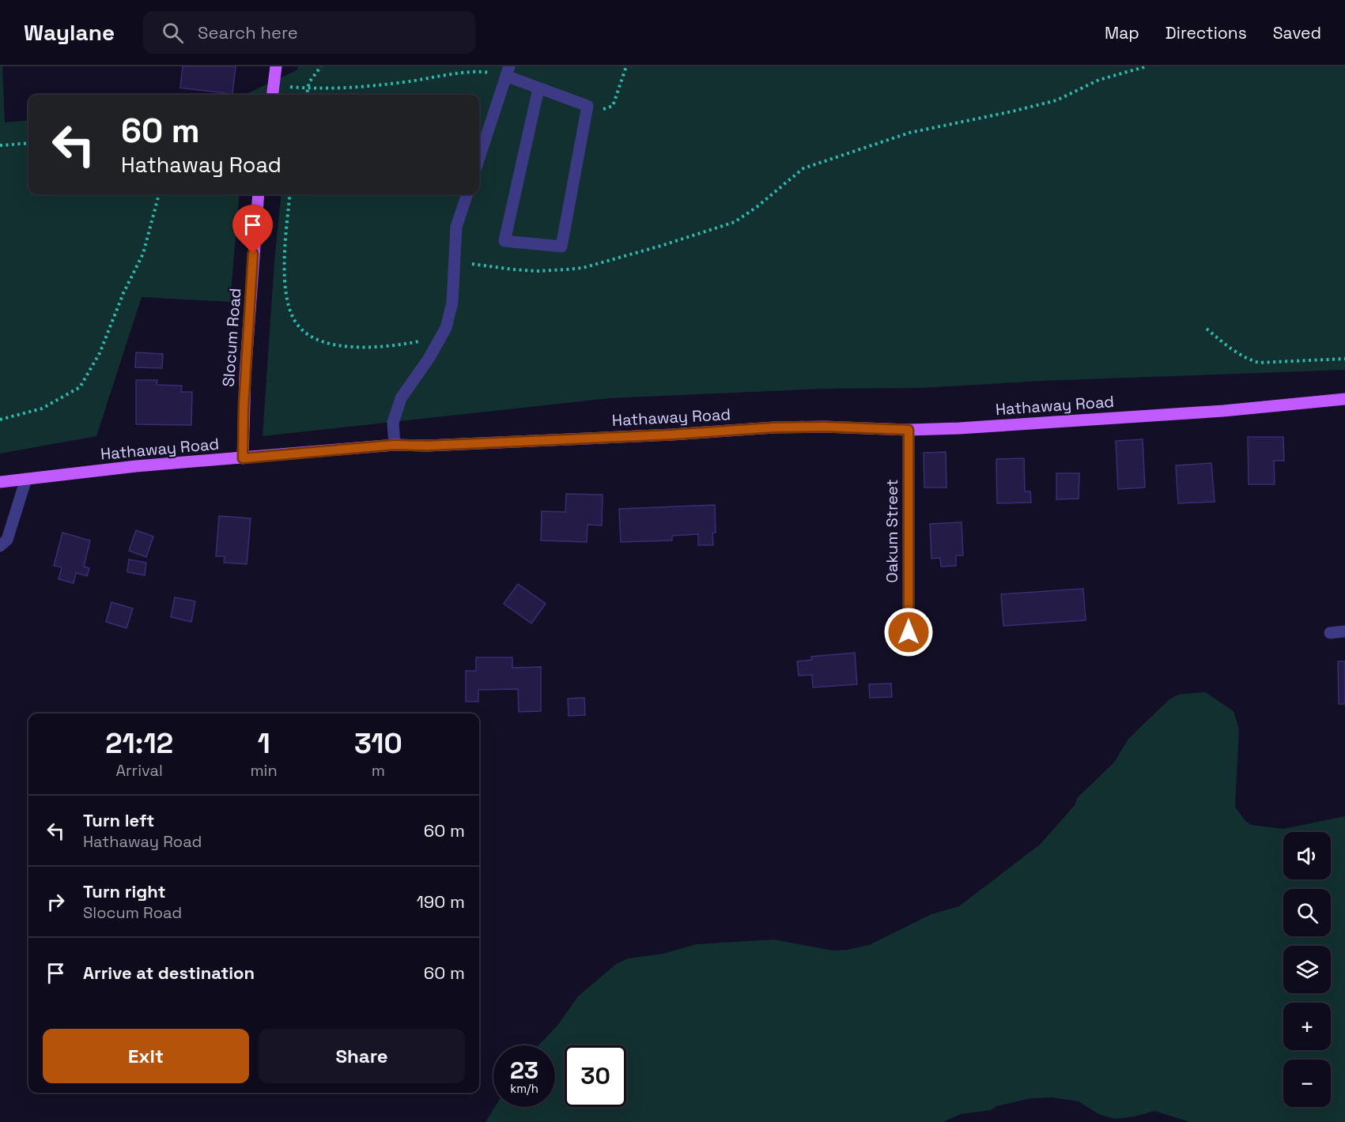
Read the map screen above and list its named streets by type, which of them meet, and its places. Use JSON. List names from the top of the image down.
{
  "streets": {
    "main road": ["Slocum Road", "Hathaway Road"],
    "street": ["Oakum Street"]
  },
  "crossings": [
    ["Slocum Road", "Hathaway Road"],
    ["Hathaway Road", "Oakum Street"]
  ],
  "page": {
    "header": "Waylane",
    "search": "Search here",
    "nav": ["Map", "Directions", "Saved"],
    "turn": ["60 m", "Hathaway Road"],
    "eta": [
      "21:12",
      "Arrival",
      "1",
      "min",
      "310",
      "m"
    ],
    "list": [
      {
        "name": "Turn left",
        "note": "Hathaway Road",
        "value": "60 m"
      },
      {
        "name": "Turn right",
        "note": "Slocum Road",
        "value": "190 m"
      },
      {
        "name": "Arrive at destination",
        "value": "60 m"
      }
    ],
    "map_buttons": ["+", "−"],
    "buttons": ["Exit", "Share"],
    "speed": "23 km/h",
    "limit": "30"
  }
}
